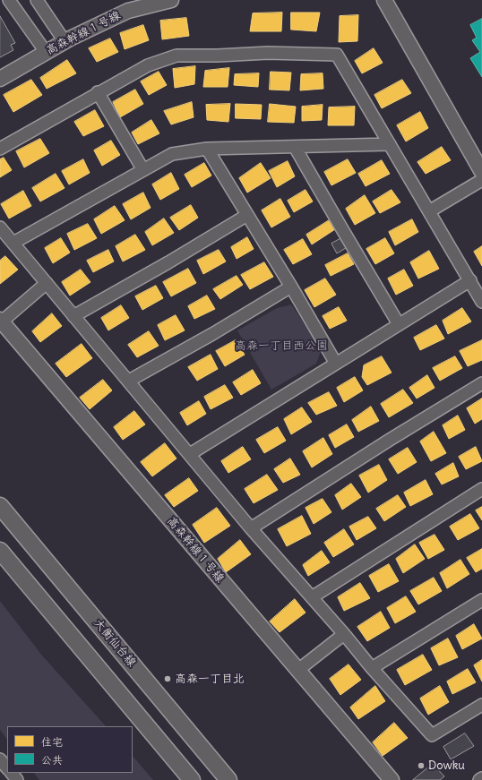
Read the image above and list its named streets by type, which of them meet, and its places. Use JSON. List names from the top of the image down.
{
  "streets": {
    "main road": ["大衡仙台線"],
    "street": ["高森幹線１号線"]
  },
  "parks": ["高森一丁目西公園"],
  "places": ["高森一丁目北", "Dowku"],
  "legend": ["住宅", "公共"]
}
